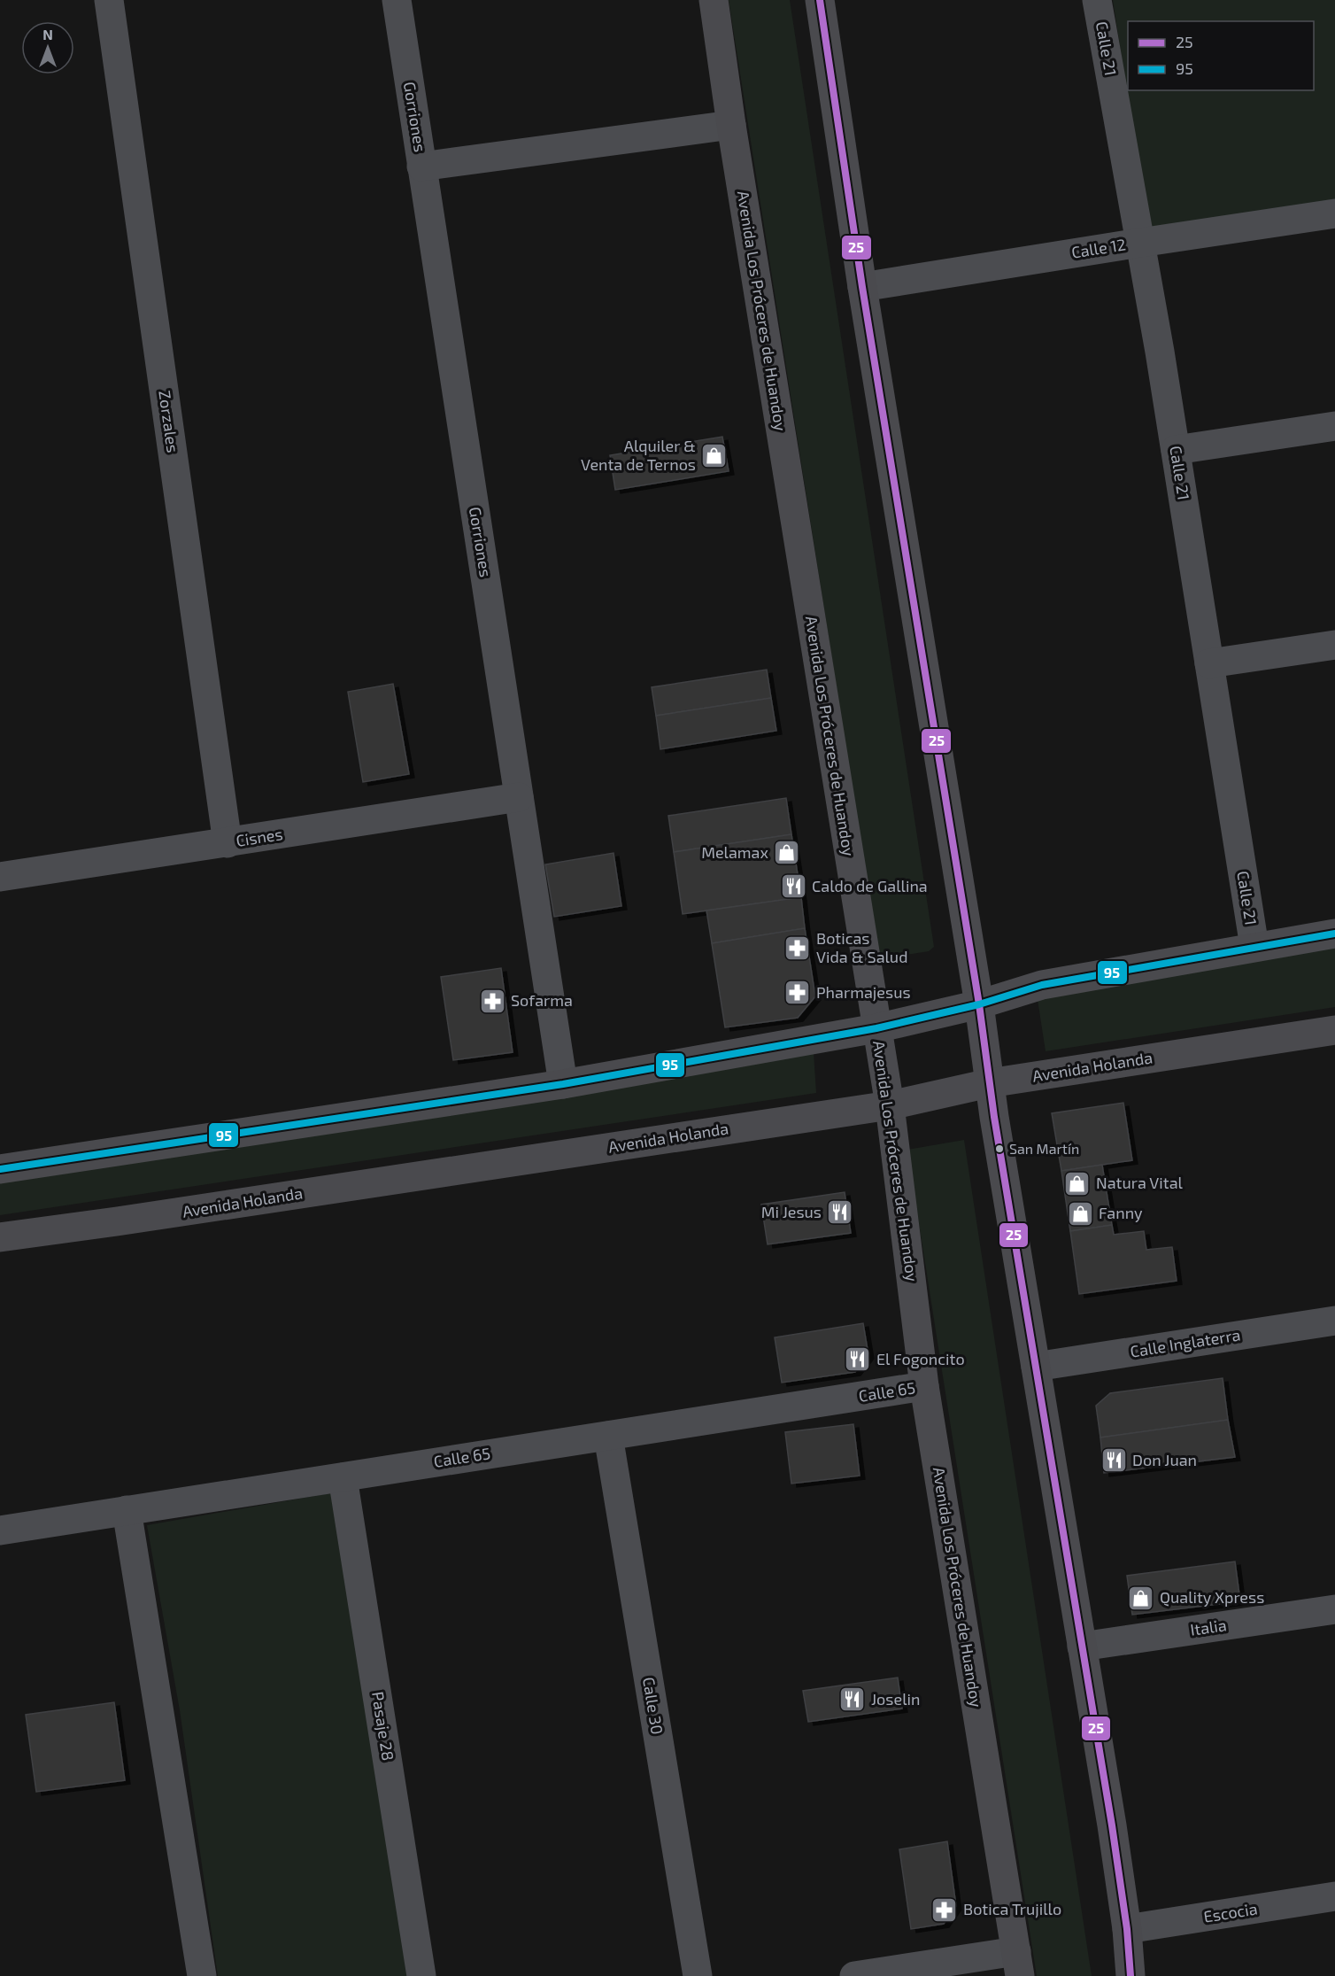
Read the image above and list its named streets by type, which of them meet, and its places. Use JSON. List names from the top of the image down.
{
  "streets": {
    "main road": ["Avenida Los Próceres de Huandoy", "Avenida Holanda"],
    "street": [
      "Calle 21",
      "Gorriones",
      "Calle 12",
      "Zorzales",
      "Cisnes",
      "Calle Inglaterra",
      "Calle 65",
      "Italia",
      "Calle 30",
      "Pasaje 28",
      "Escocia"
    ]
  },
  "crossings": [
    ["Calle 21", "Calle 12"],
    ["Gorriones", "Cisnes"],
    ["Avenida Los Próceres de Huandoy", "Avenida Holanda"],
    ["Avenida Los Próceres de Huandoy", "Calle 65"],
    ["Zorzales", "Cisnes"],
    ["Calle 65", "Calle 30"],
    ["Calle 65", "Pasaje 28"]
  ],
  "places": {
    "shop": [
      "Alquiler & Venta de Ternos",
      "Melamax",
      "Natura Vital",
      "Fanny",
      "Quality Xpress"
    ],
    "restaurant": [
      "Caldo de Gallina",
      "Mi Jesus",
      "El Fogoncito",
      "Don Juan",
      "Joselin"
    ],
    "pharmacy": [
      "Boticas Vida & Salud",
      "Pharmajesus",
      "Sofarma",
      "Botica Trujillo"
    ],
    "other": ["San Martín"]
  },
  "lines": ["transit line 25", "transit line 95"],
  "legend": ["25", "95"],
  "north": "top"
}
